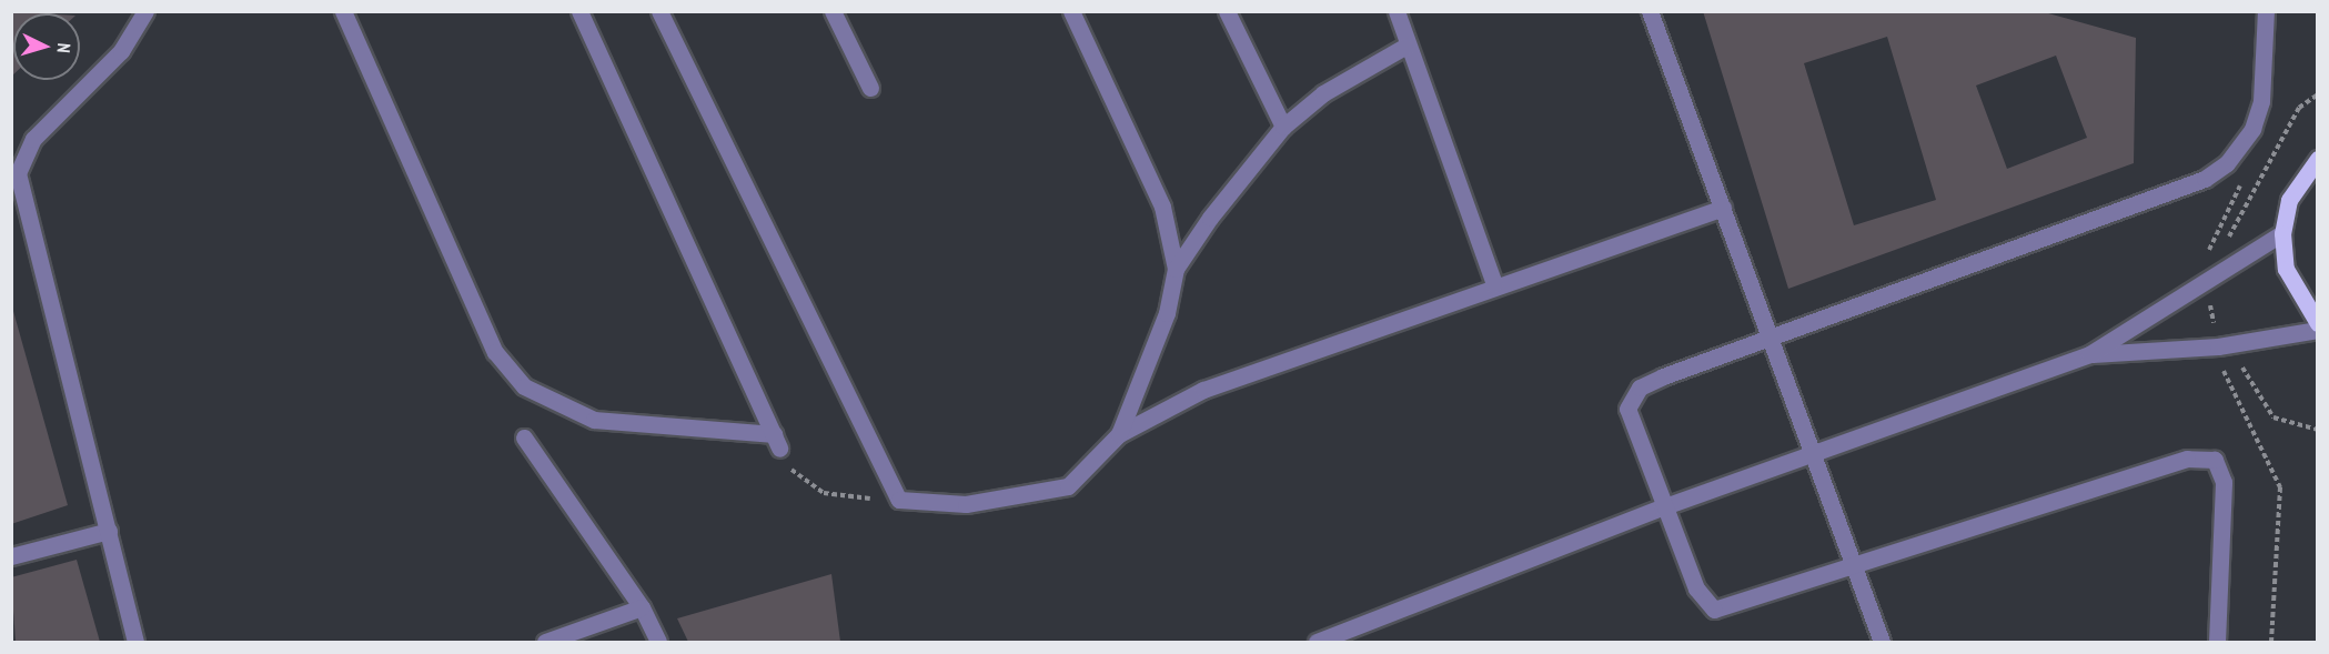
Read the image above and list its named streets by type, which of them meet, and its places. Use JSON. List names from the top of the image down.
{
  "north": "right"
}
